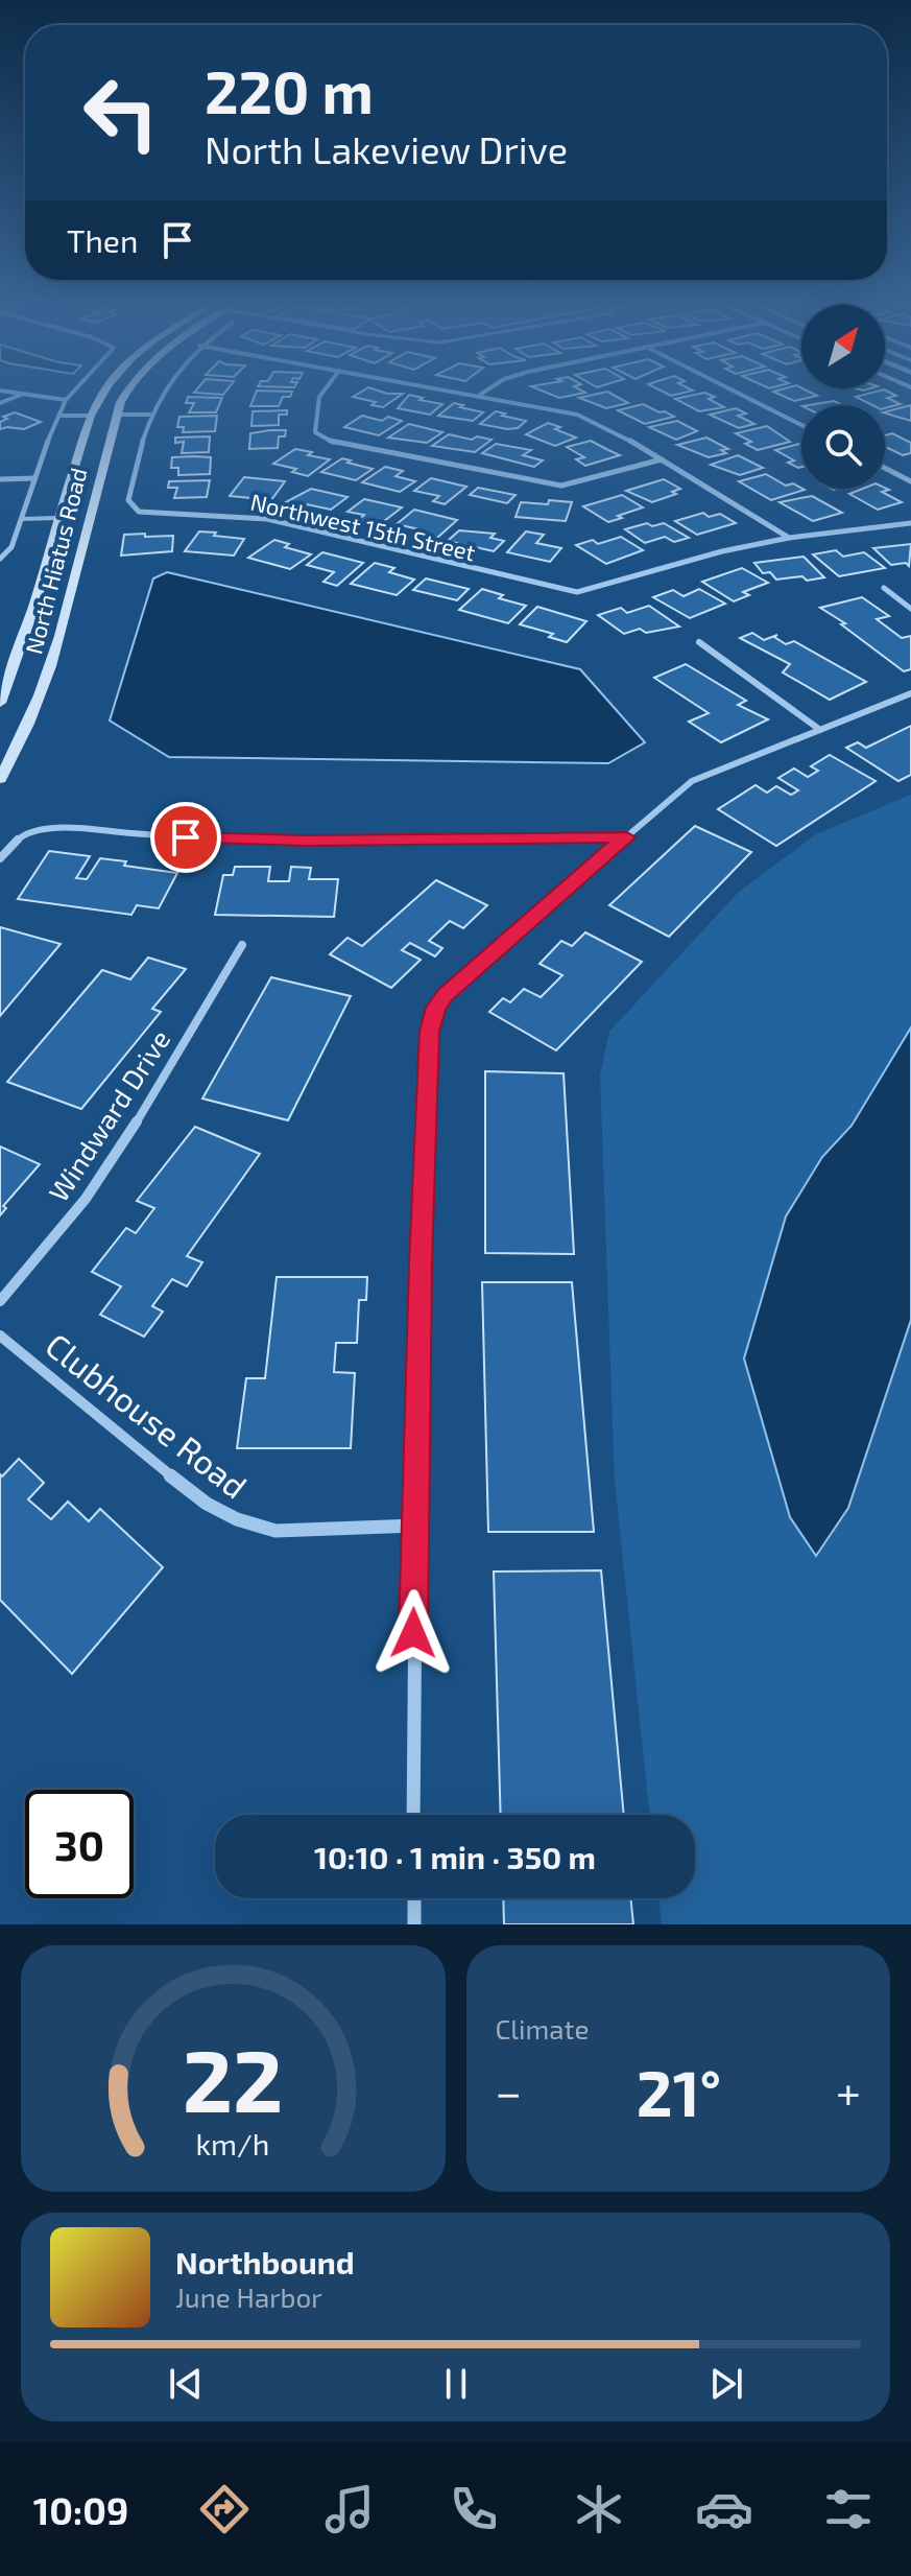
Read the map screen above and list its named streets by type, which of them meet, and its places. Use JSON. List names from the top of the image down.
{
  "streets": {
    "main road": ["North Hiatus Road"],
    "street": ["Northwest 15th Street", "Windward Drive", "Clubhouse Road"]
  },
  "north": "top right",
  "page": {
    "turn": ["220 m", "North Lakeview Drive"],
    "then": "Then",
    "limit": "30",
    "trip": "10:10 · 1 min · 350 m",
    "tile": "Climate",
    "heat": ["−", "21°", "+"],
    "song": ["Northbound", "June Harbor"],
    "tabs": "10:09",
    "gauge": ["22", "km/h"]
  }
}
